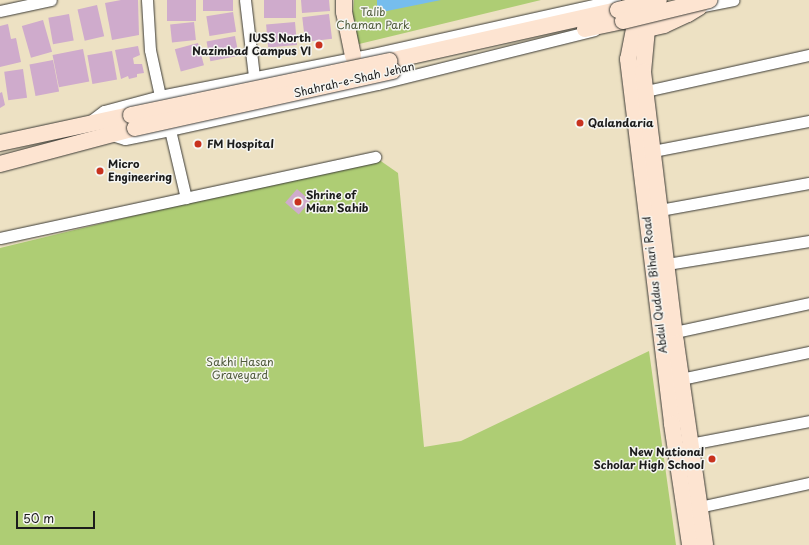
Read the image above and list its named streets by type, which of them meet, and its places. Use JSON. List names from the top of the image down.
{
  "streets": {
    "main road": ["Shahrah-e-Shah Jehan", "Abdul Quddus Bihari Road"]
  },
  "parks": ["Talib Chaman Park", "Sakhi Hasan Graveyard"],
  "places": [
    "IUSS North Nazimbad Campus VI",
    "Qalandaria",
    "FM Hospital",
    "Micro Engineering",
    "Shrine of Mian Sahib",
    "New National Scholar High School"
  ],
  "scale_bar": "50 m"
}
